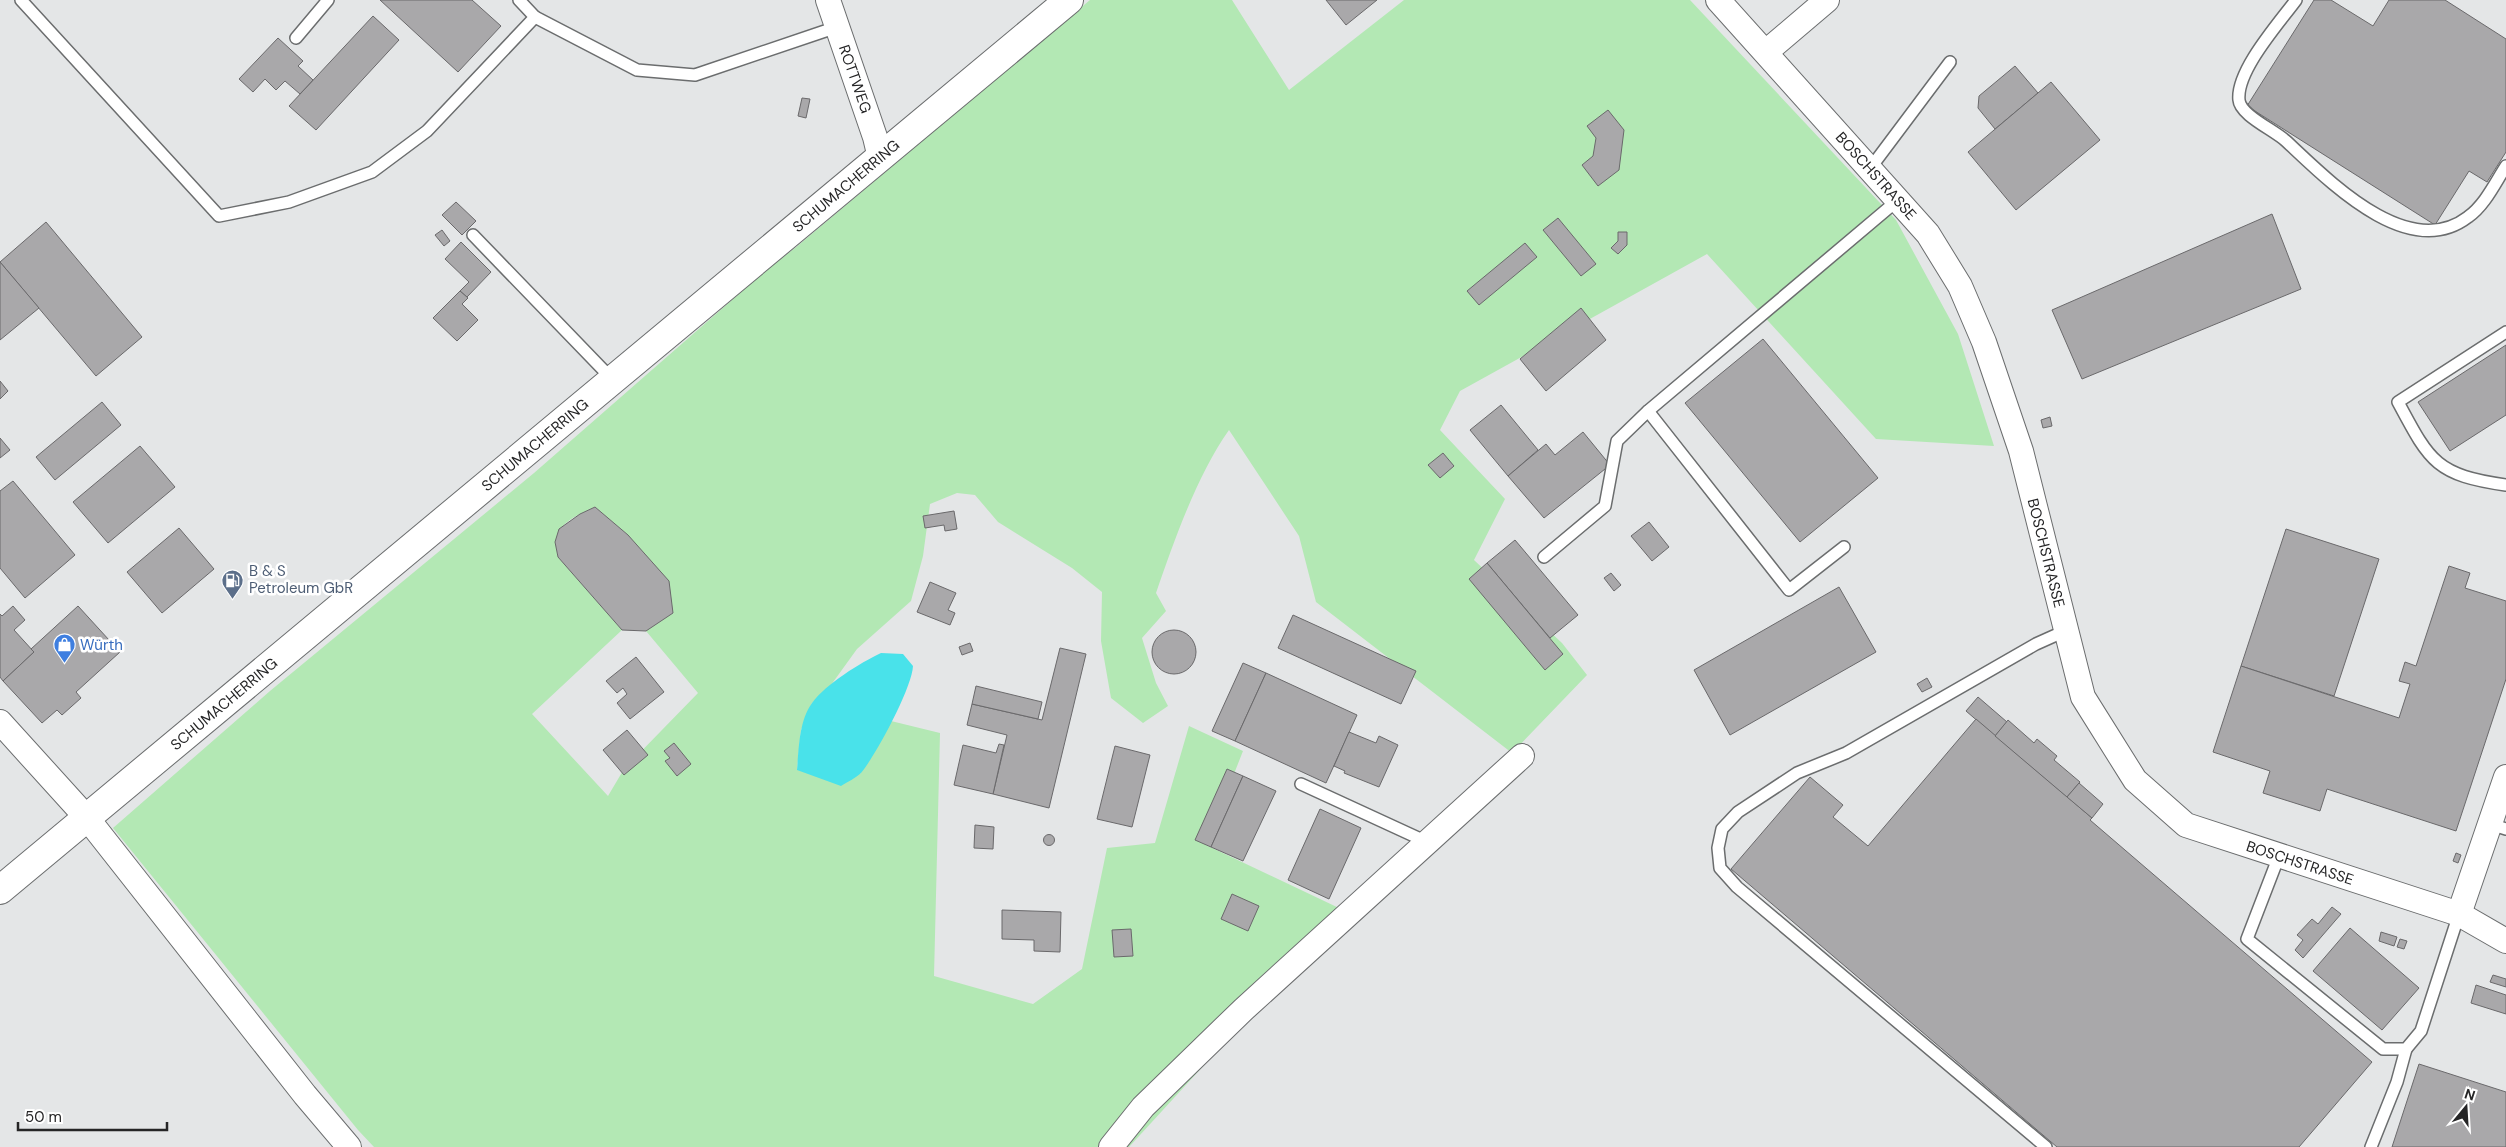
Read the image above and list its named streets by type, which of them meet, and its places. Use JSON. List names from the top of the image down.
{
  "streets": {
    "main road": ["SCHUMACHERRING"],
    "street": ["ROTTWEG", "BOSCHSTRASSE"]
  },
  "crossings": [
    ["ROTTWEG", "SCHUMACHERRING"]
  ],
  "places": {
    "fuel station": ["B & S Petroleum GbR"],
    "shop": ["Würth"]
  },
  "scale_bar": "50 m",
  "north": "top"
}
